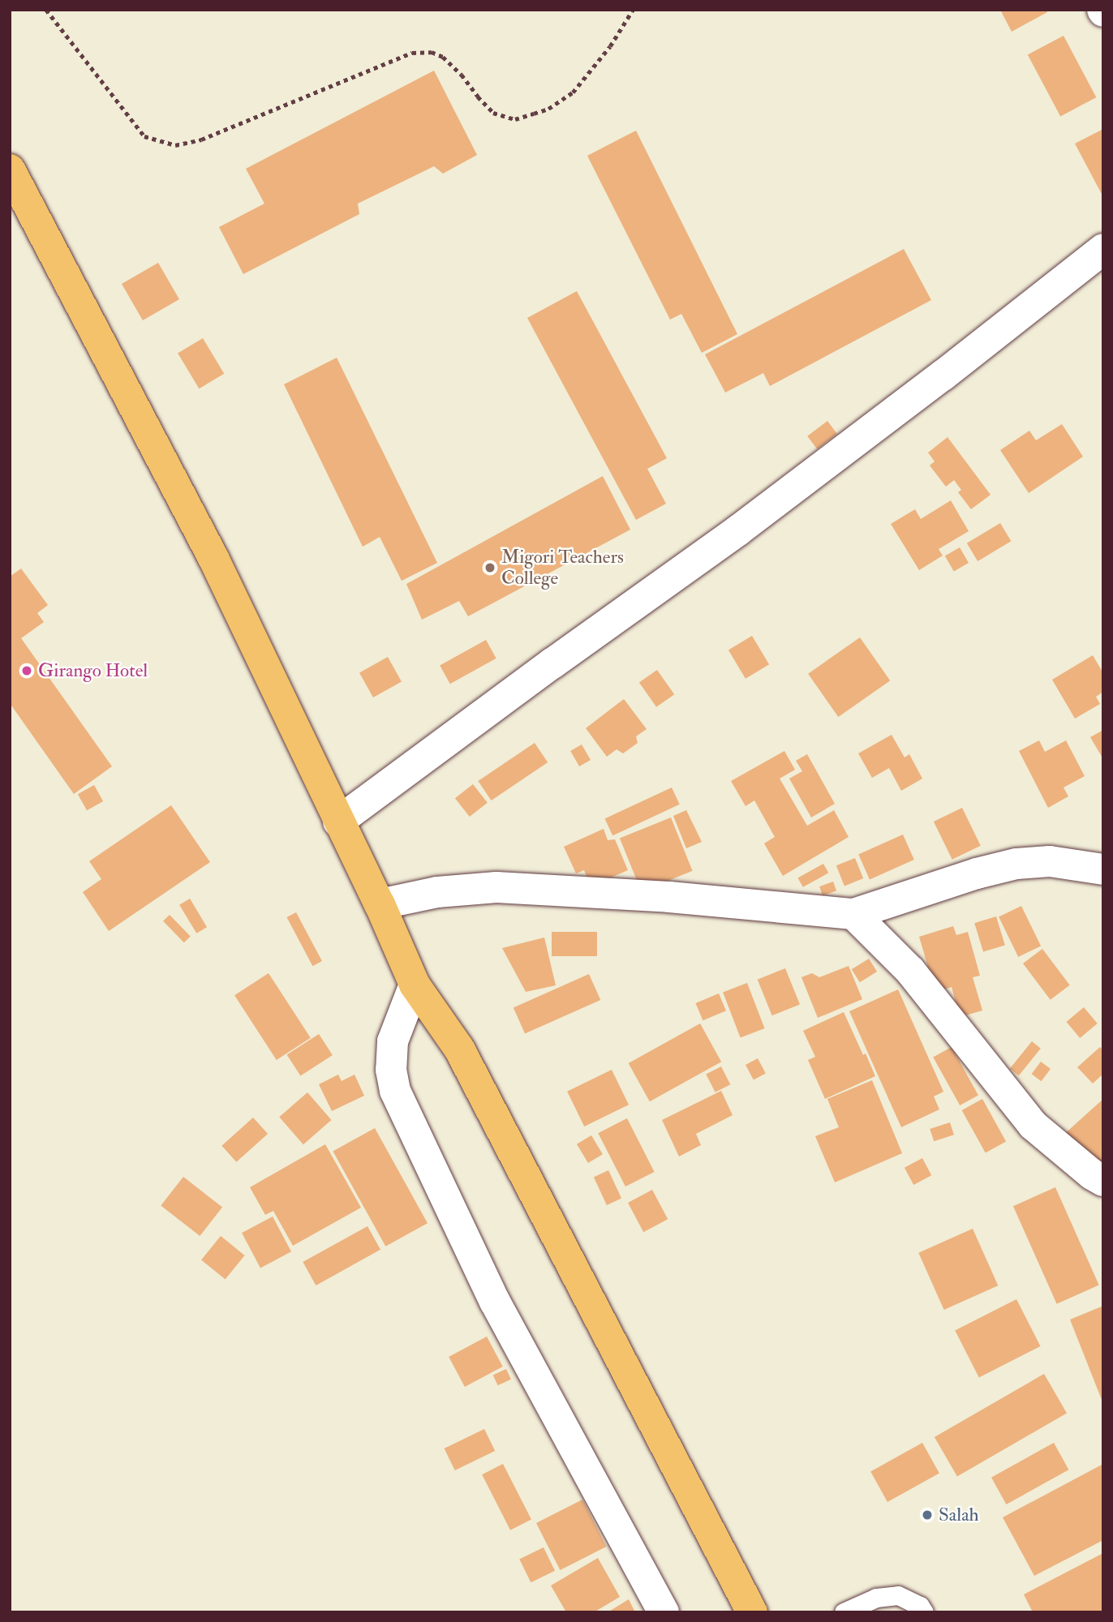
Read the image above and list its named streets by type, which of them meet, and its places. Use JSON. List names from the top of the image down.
{
  "places": ["Migori Teachers College", "Girango Hotel", "Salah"]
}
